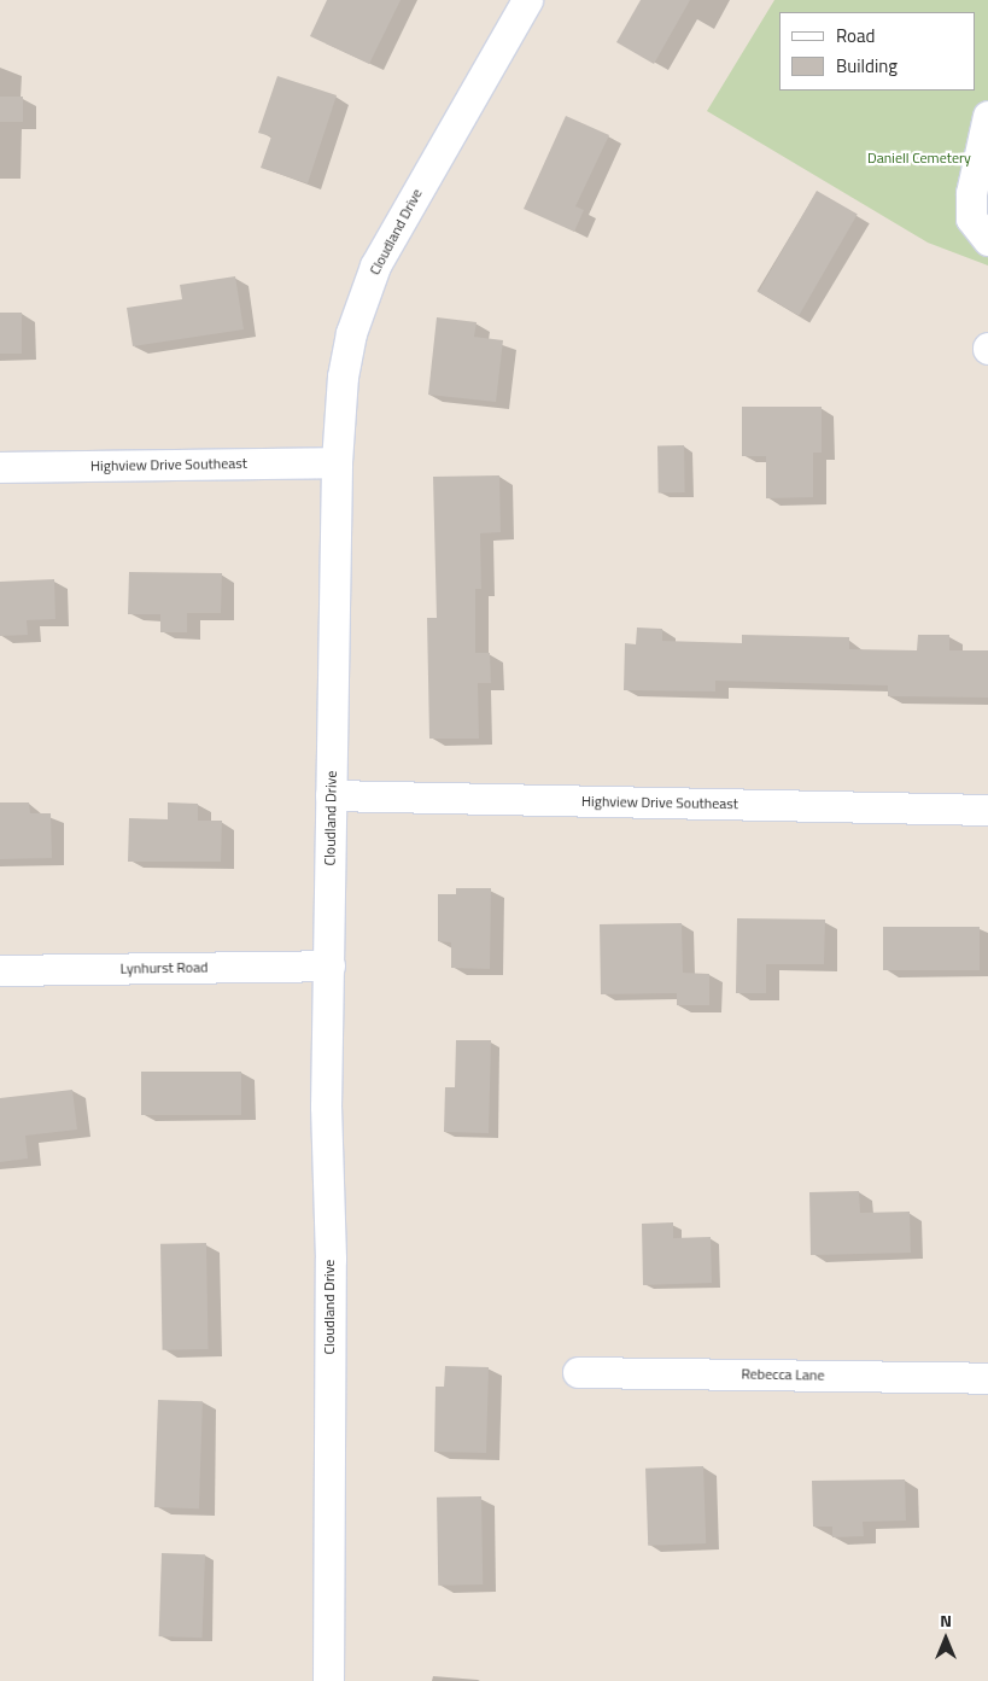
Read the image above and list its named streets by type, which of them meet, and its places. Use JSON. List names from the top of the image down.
{
  "streets": {
    "street": [
      "Cloudland Drive",
      "Highview Drive Southeast",
      "Lynhurst Road",
      "Rebecca Lane"
    ]
  },
  "crossings": [
    ["Cloudland Drive", "Highview Drive Southeast"],
    ["Cloudland Drive", "Lynhurst Road"]
  ],
  "parks": ["Daniell Cemetery"],
  "legend": ["Road", "Building"],
  "north": "top"
}
